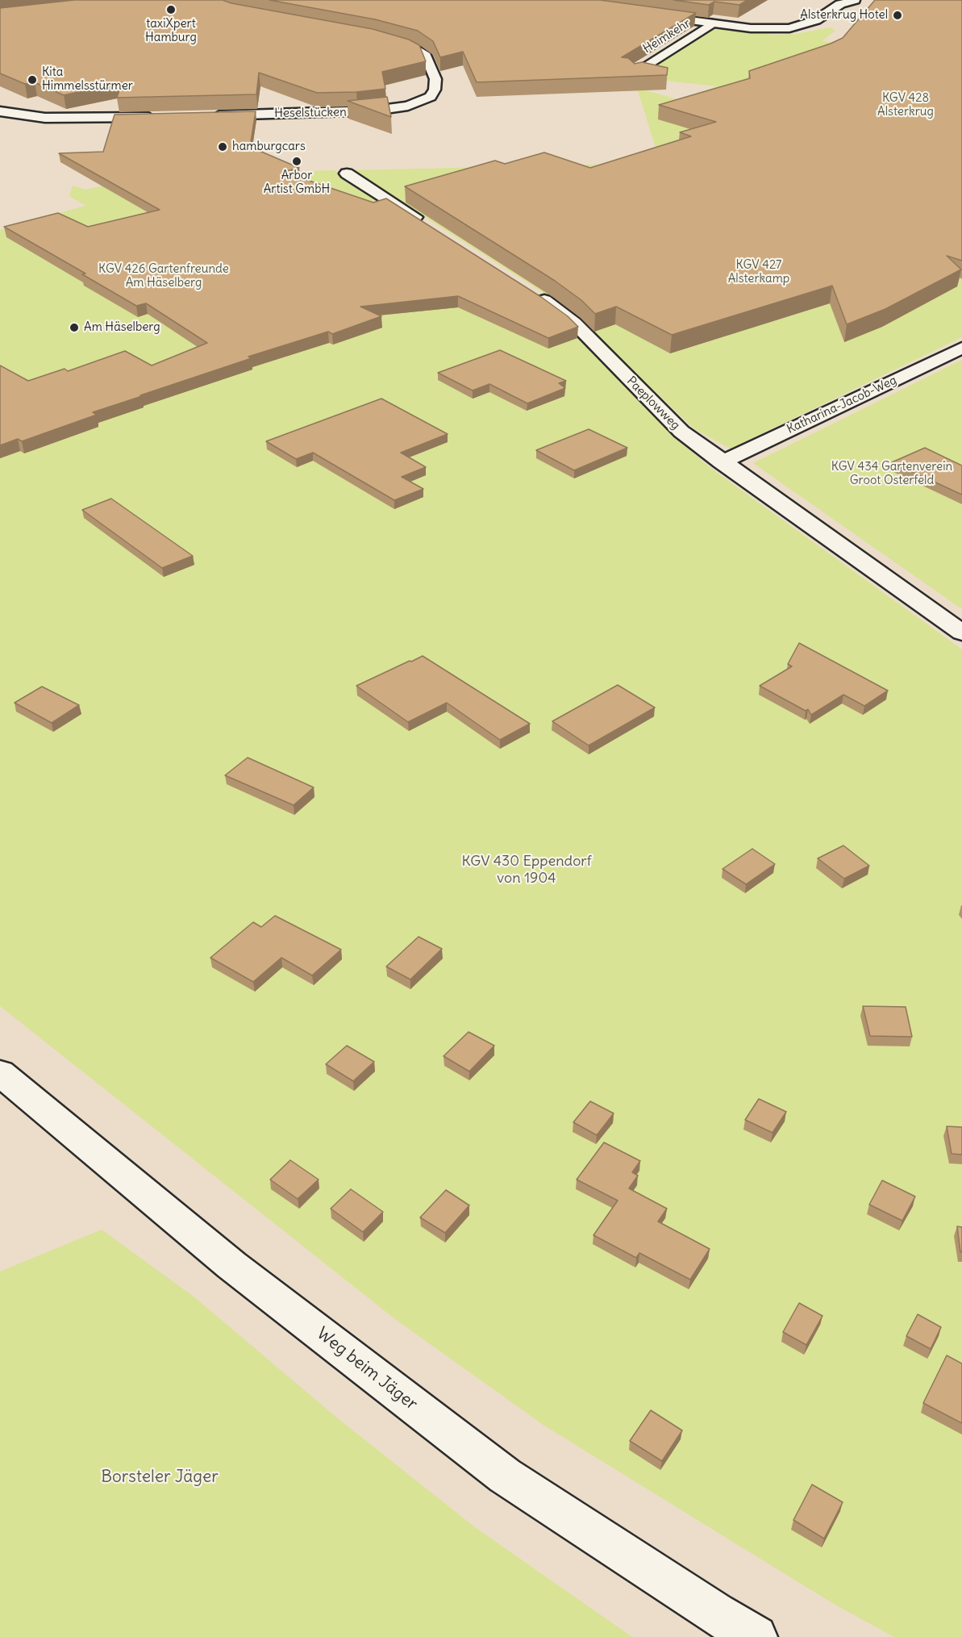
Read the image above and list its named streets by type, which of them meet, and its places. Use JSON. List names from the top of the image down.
{
  "streets": {
    "street": [
      "Heimkehr",
      "Heselstücken",
      "Paeplowweg",
      "Katharina-Jacob-Weg",
      "Weg beim Jäger"
    ]
  },
  "crossings": [
    ["Paeplowweg", "Katharina-Jacob-Weg"]
  ],
  "parks": [
    "KGV 428 Alsterkrug",
    "KGV 427 Alsterkamp",
    "KGV 426 Gartenfreunde Am Häselberg",
    "KGV 434 Gartenverein Groot Osterfeld",
    "KGV 430 Eppendorf von 1904",
    "Borsteler Jäger"
  ],
  "places": [
    "taxiXpert Hamburg",
    "Alsterkrug Hotel",
    "Kita Himmelsstürmer",
    "hamburgcars",
    "Arbor Artist GmbH",
    "Am Häselberg"
  ]
}
